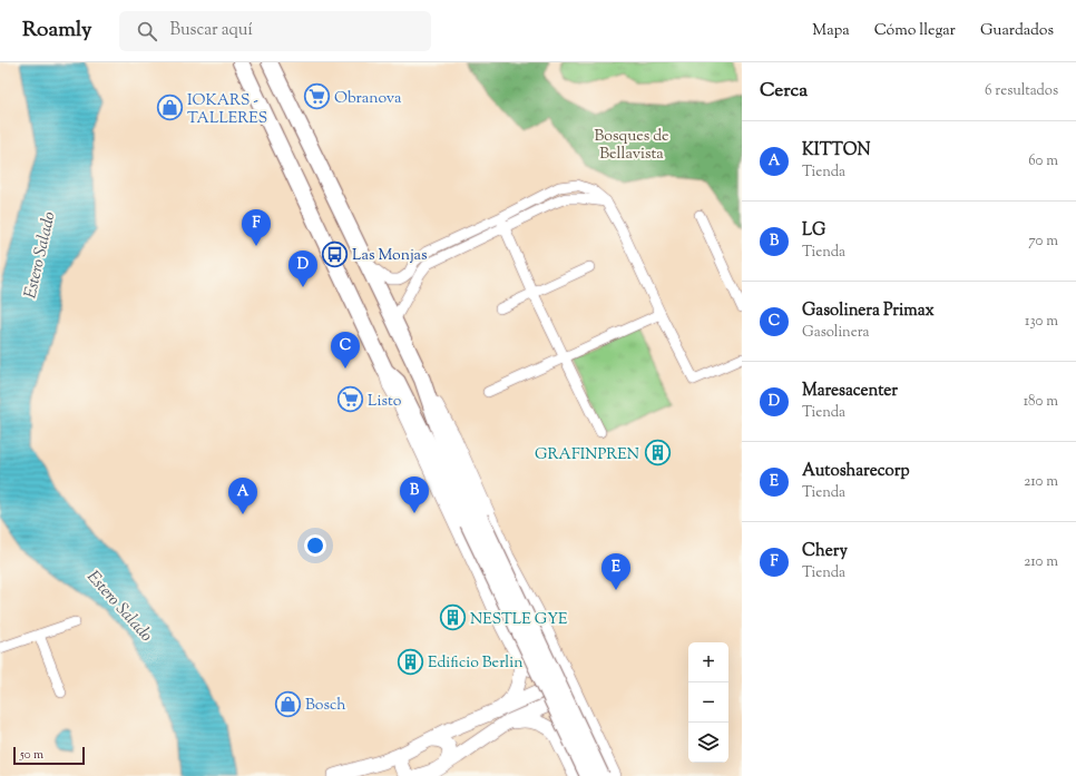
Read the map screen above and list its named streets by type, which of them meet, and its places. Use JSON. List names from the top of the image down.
{
  "water": ["Estero Salado"],
  "parks": ["Bosques de Bellavista"],
  "places": {
    "supermarket": ["Obranova", "Listo"],
    "shop": ["IOKARS - TALLERES", "Bosch"],
    "bus stop": ["Las Monjas"],
    "building": ["GRAFINPREN", "NESTLE GYE", "Edificio Berlin"]
  },
  "scale_bar": "50 m",
  "page": {
    "header": "Roamly",
    "search": "Buscar aquí",
    "nav": ["Mapa", "Cómo llegar", "Guardados"],
    "heading": ["Cerca", "6 resultados"],
    "list": [
      {
        "mark": "A",
        "name": "KITTON",
        "note": "Tienda",
        "value": "60 m"
      },
      {
        "mark": "B",
        "name": "LG",
        "note": "Tienda",
        "value": "70 m"
      },
      {
        "mark": "C",
        "name": "Gasolinera Primax",
        "note": "Gasolinera",
        "value": "130 m"
      },
      {
        "mark": "D",
        "name": "Maresacenter",
        "note": "Tienda",
        "value": "180 m"
      },
      {
        "mark": "E",
        "name": "Autosharecorp",
        "note": "Tienda",
        "value": "210 m"
      },
      {
        "mark": "F",
        "name": "Chery",
        "note": "Tienda",
        "value": "210 m"
      }
    ],
    "pins": [
      "F",
      "D",
      "C",
      "B",
      "A",
      "E"
    ],
    "map_buttons": ["+", "−"],
    "scale": "50 m"
  }
}
